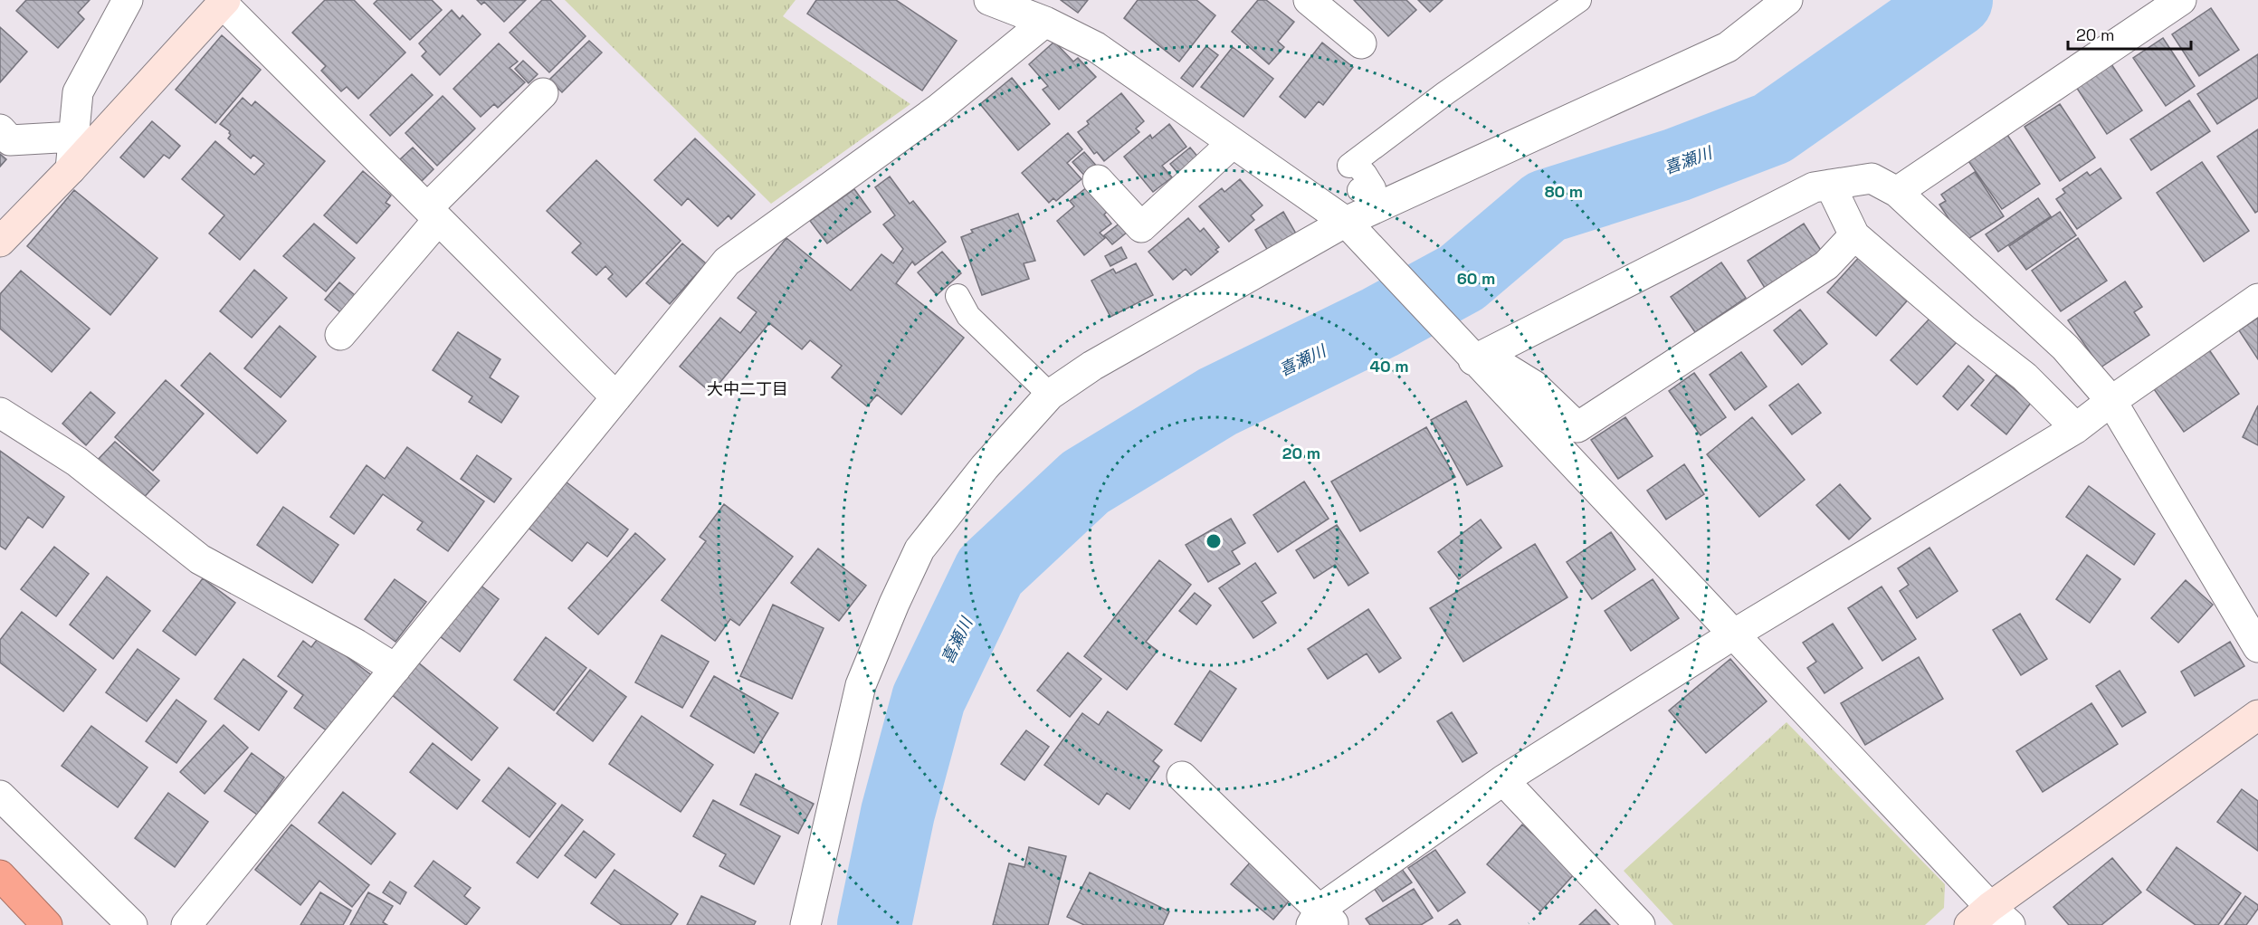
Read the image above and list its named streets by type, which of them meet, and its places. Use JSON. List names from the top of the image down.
{
  "districts": ["大中二丁目"],
  "water": ["喜瀬川"],
  "scale_bar": "20 m",
  "rings": [
    "80 m",
    "60 m",
    "40 m",
    "20 m"
  ]
}
